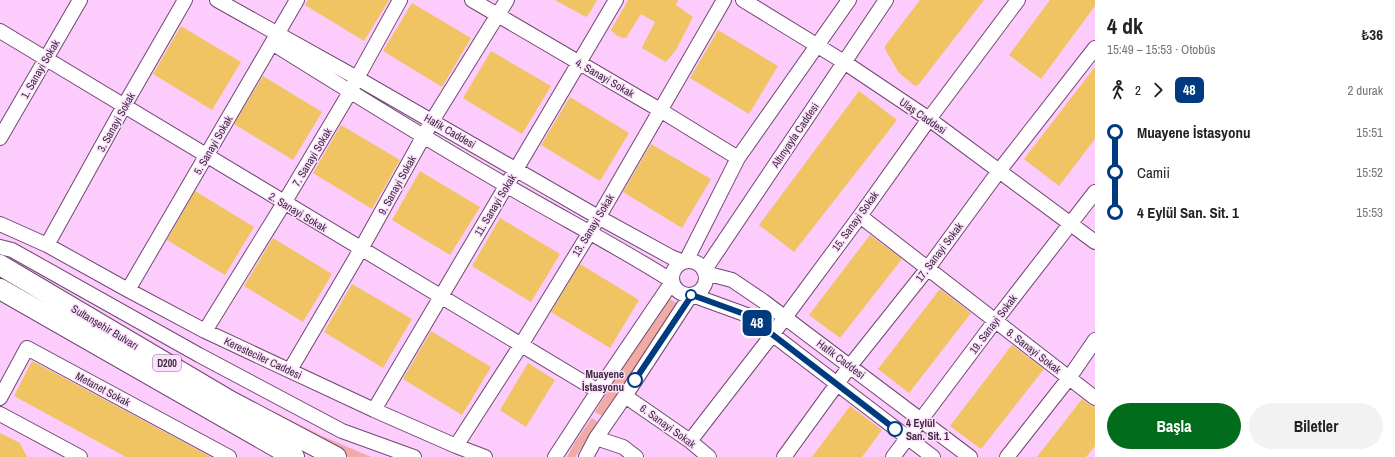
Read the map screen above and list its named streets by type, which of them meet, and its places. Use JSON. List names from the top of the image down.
{
  "streets": {
    "highway": ["Sultanşehir Bulvarı", "D200"],
    "street": [
      "1. Sanayi Sokak",
      "4. Sanayi Sokak",
      "Ulaş Caddesi",
      "3. Sanayi Sokak",
      "Hafik Caddesi",
      "Altınyayla Caddesi",
      "5. Sanayi Sokak",
      "7. Sanayi Sokak",
      "9. Sanayi Sokak",
      "11. Sanayi Sokak",
      "2. Sanayi Sokak",
      "15. Sanayi Sokak",
      "13. Sanayi Sokak",
      "17. Sanayi Sokak",
      "19. Sanayi Sokak",
      "8. Sanayi Sokak",
      "Keresteciler Caddesi",
      "Metanet Sokak",
      "6. Sanayi Sokak"
    ]
  },
  "crossings": [
    ["1. Sanayi Sokak", "2. Sanayi Sokak"],
    ["4. Sanayi Sokak", "9. Sanayi Sokak"],
    ["4. Sanayi Sokak", "11. Sanayi Sokak"],
    ["4. Sanayi Sokak", "13. Sanayi Sokak"],
    ["Ulaş Caddesi", "Altınyayla Caddesi"],
    ["Ulaş Caddesi", "15. Sanayi Sokak"],
    ["Ulaş Caddesi", "17. Sanayi Sokak"],
    ["Ulaş Caddesi", "19. Sanayi Sokak"],
    ["3. Sanayi Sokak", "2. Sanayi Sokak"],
    ["3. Sanayi Sokak", "Keresteciler Caddesi"],
    ["Hafik Caddesi", "Altınyayla Caddesi"],
    ["Hafik Caddesi", "5. Sanayi Sokak"],
    ["Hafik Caddesi", "7. Sanayi Sokak"],
    ["Hafik Caddesi", "9. Sanayi Sokak"],
    ["Hafik Caddesi", "11. Sanayi Sokak"],
    ["Hafik Caddesi", "15. Sanayi Sokak"],
    ["Hafik Caddesi", "13. Sanayi Sokak"],
    ["Hafik Caddesi", "17. Sanayi Sokak"],
    ["Hafik Caddesi", "19. Sanayi Sokak"],
    ["5. Sanayi Sokak", "2. Sanayi Sokak"],
    ["5. Sanayi Sokak", "Keresteciler Caddesi"],
    ["7. Sanayi Sokak", "2. Sanayi Sokak"],
    ["7. Sanayi Sokak", "Keresteciler Caddesi"],
    ["9. Sanayi Sokak", "2. Sanayi Sokak"],
    ["9. Sanayi Sokak", "Keresteciler Caddesi"],
    ["11. Sanayi Sokak", "2. Sanayi Sokak"],
    ["11. Sanayi Sokak", "Keresteciler Caddesi"],
    ["2. Sanayi Sokak", "13. Sanayi Sokak"],
    ["15. Sanayi Sokak", "8. Sanayi Sokak"],
    ["15. Sanayi Sokak", "6. Sanayi Sokak"],
    ["13. Sanayi Sokak", "Keresteciler Caddesi"],
    ["17. Sanayi Sokak", "8. Sanayi Sokak"],
    ["19. Sanayi Sokak", "8. Sanayi Sokak"]
  ],
  "places": ["Muayene İstasyonu", "4 Eylül San. Sit. 1"],
  "lines": ["bus line 48"],
  "page": {
    "on_map": "48",
    "heading": ["4 dk", "15:49 – 15:53 · Otobüs", "₺36"],
    "legs": ["2", "48", "2 durak"],
    "list": [
      {
        "name": "Muayene İstasyonu",
        "value": "15:51"
      },
      {
        "name": "Camii",
        "value": "15:52"
      },
      {
        "name": "4 Eylül San. Sit. 1",
        "value": "15:53"
      }
    ],
    "buttons": ["Başla", "Biletler"]
  }
}
